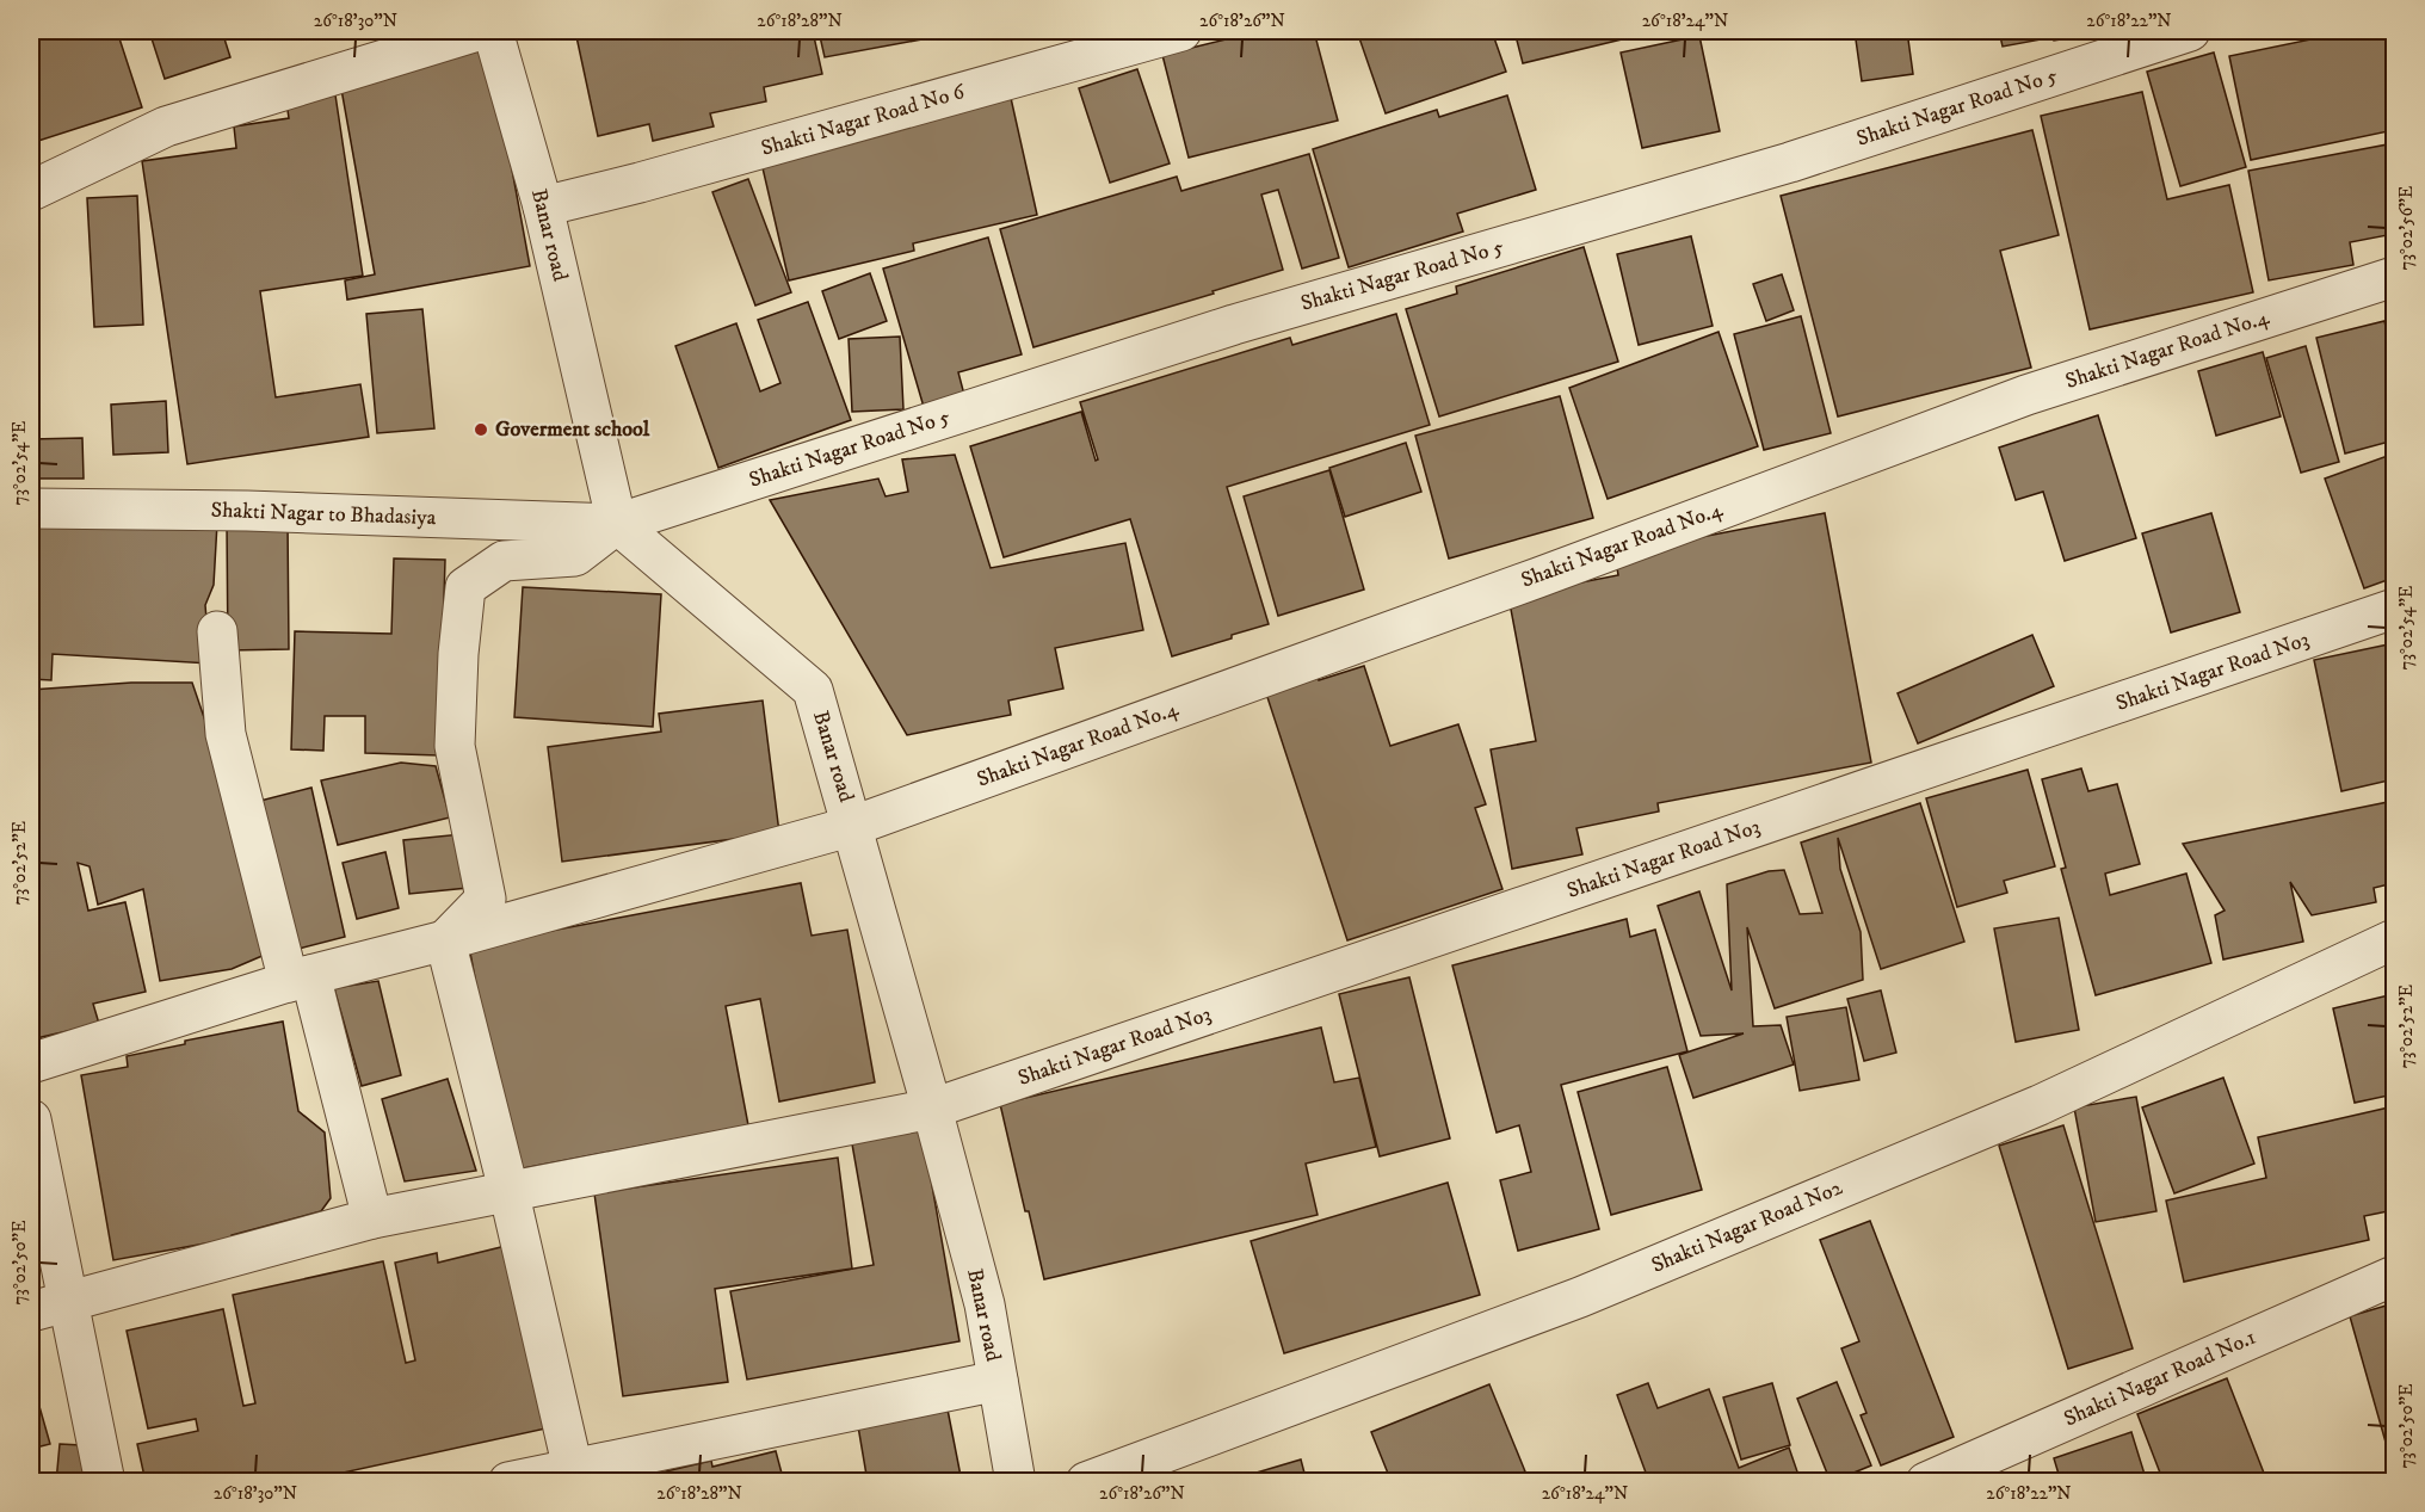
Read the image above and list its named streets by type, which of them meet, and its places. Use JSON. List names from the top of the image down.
{
  "streets": {
    "street": [
      "Shakti Nagar Road No 5",
      "Shakti Nagar Road No 6",
      "Banar road",
      "Shakti Nagar Road No.4",
      "Shakti Nagar to Bhadasiya",
      "Shakti Nagar Road No3",
      "Shakti Nagar Road No2",
      "Shakti Nagar Road No.1"
    ]
  },
  "crossings": [
    ["Shakti Nagar Road No 5", "Banar road"],
    ["Shakti Nagar Road No 5", "Shakti Nagar to Bhadasiya"],
    ["Shakti Nagar Road No 6", "Banar road"],
    ["Banar road", "Shakti Nagar Road No.4"],
    ["Banar road", "Shakti Nagar to Bhadasiya"],
    ["Banar road", "Shakti Nagar Road No3"]
  ],
  "places": ["Goverment school"],
  "coordinates": [
    "26°18'30\"N",
    "26°18'28\"N",
    "26°18'26\"N",
    "26°18'24\"N",
    "26°18'22\"N",
    "73°02'56\"E",
    "73°02'54\"E",
    "73°02'52\"E",
    "73°02'50\"E"
  ]
}
